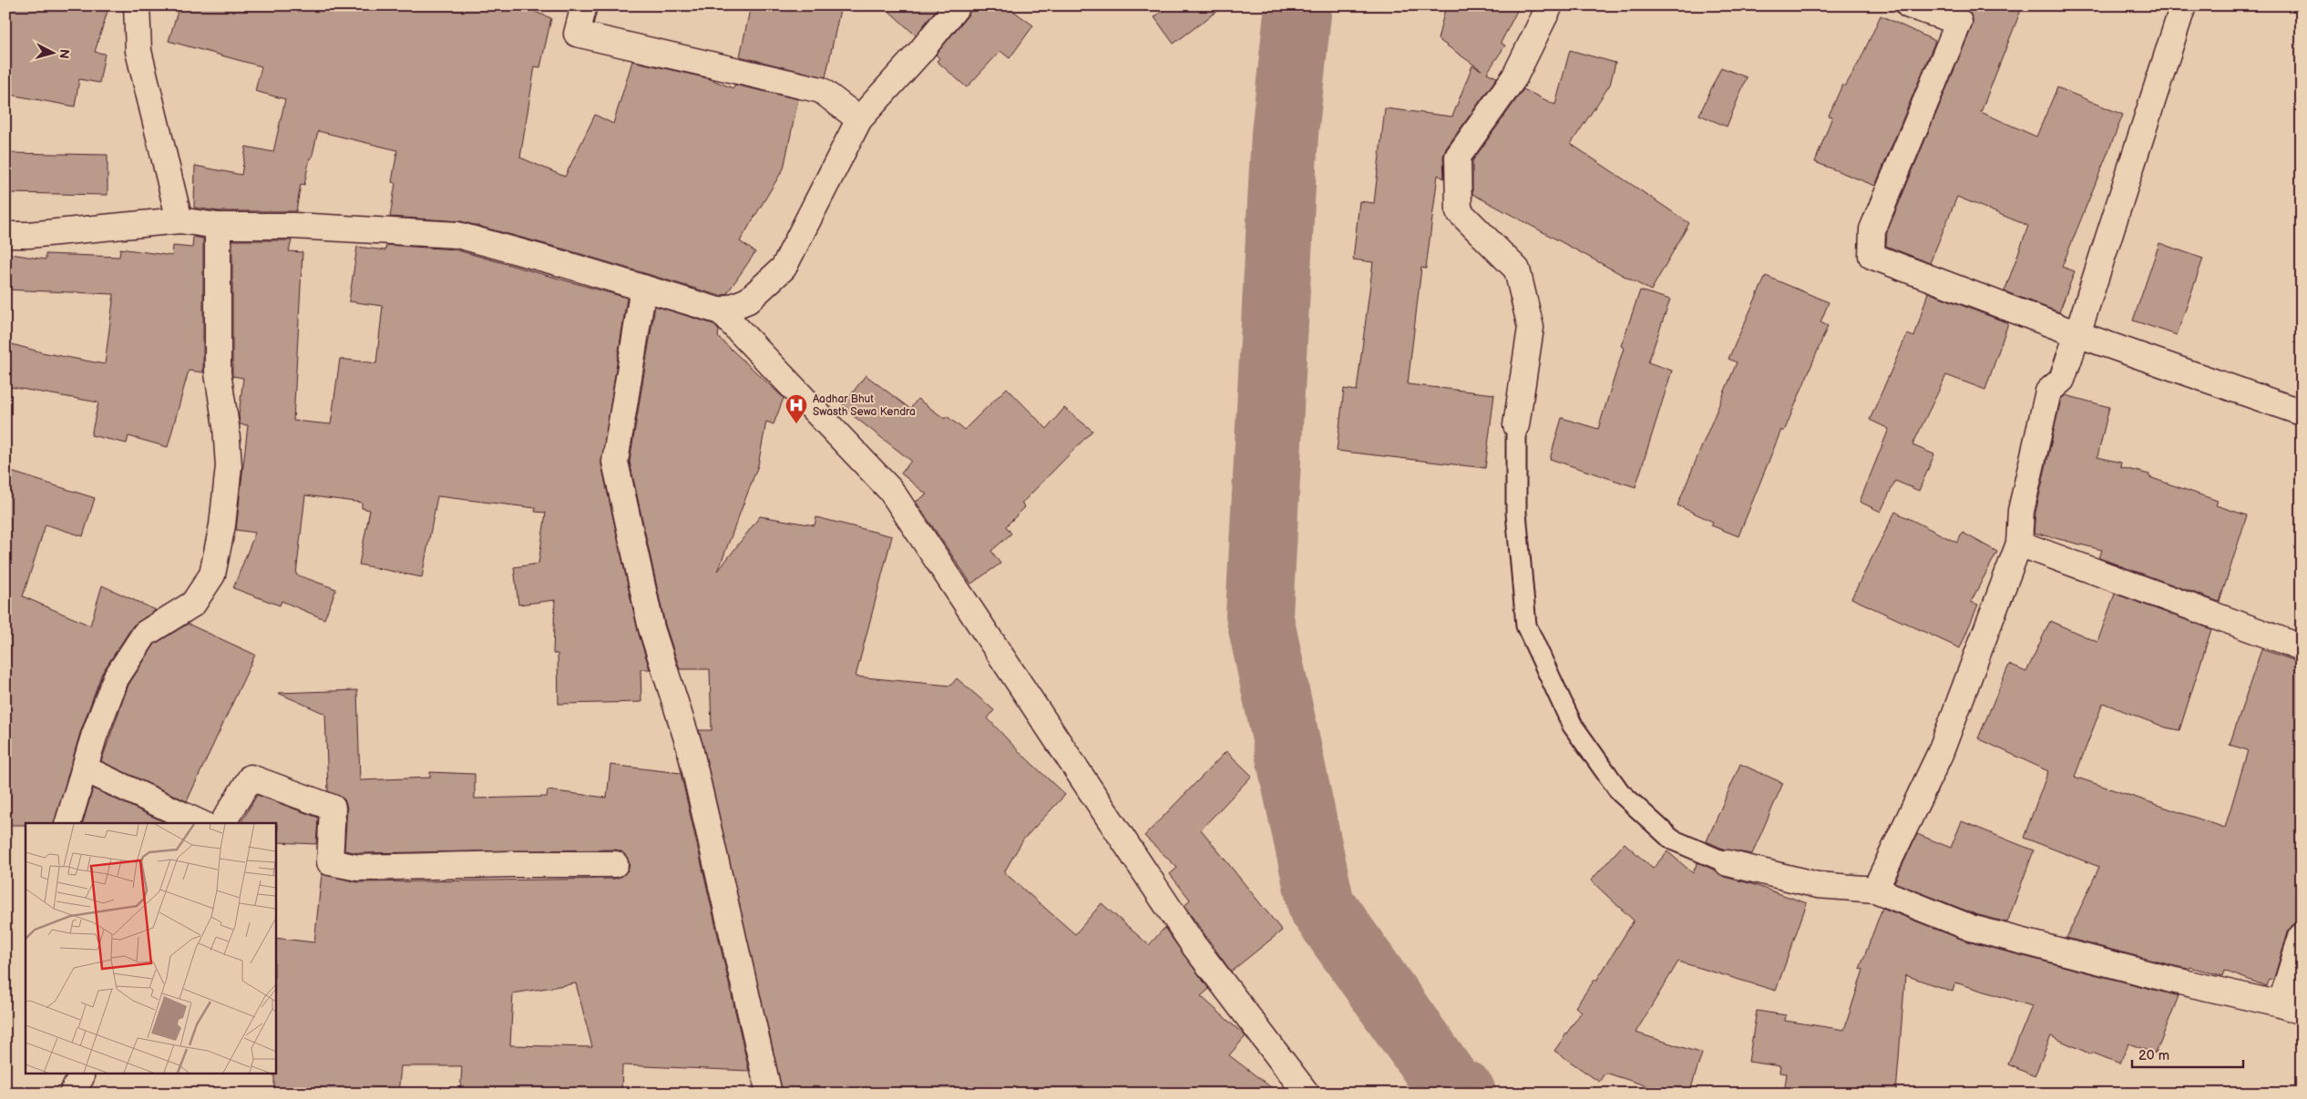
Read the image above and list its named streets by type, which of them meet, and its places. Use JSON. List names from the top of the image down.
{
  "places": {
    "hospital": ["Aadhar Bhut Swasth Sewa Kendra"]
  },
  "scale_bar": "20 m",
  "north": "right"
}
